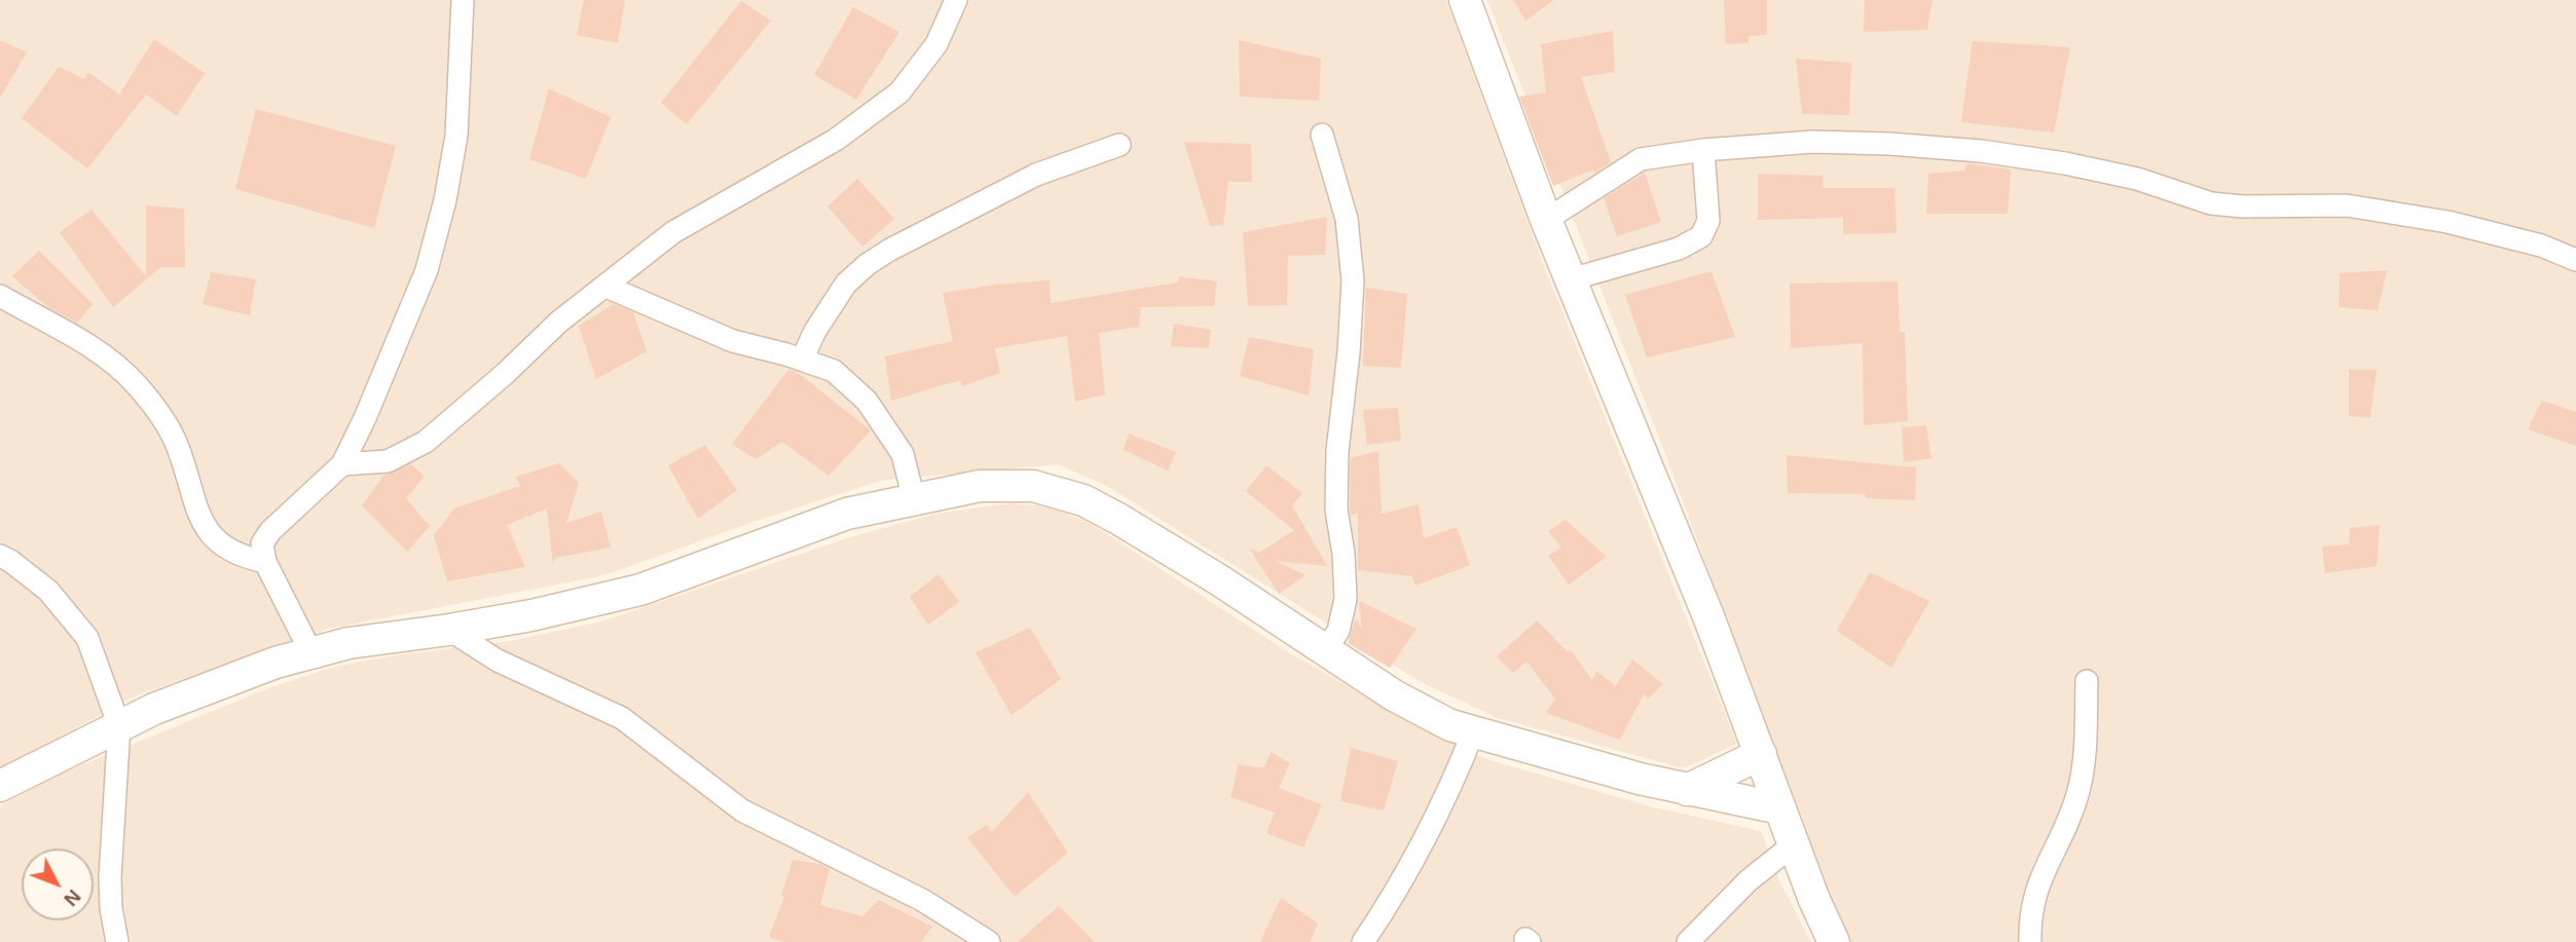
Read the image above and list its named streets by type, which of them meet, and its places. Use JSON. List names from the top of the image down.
{
  "north": "bottom right"
}
